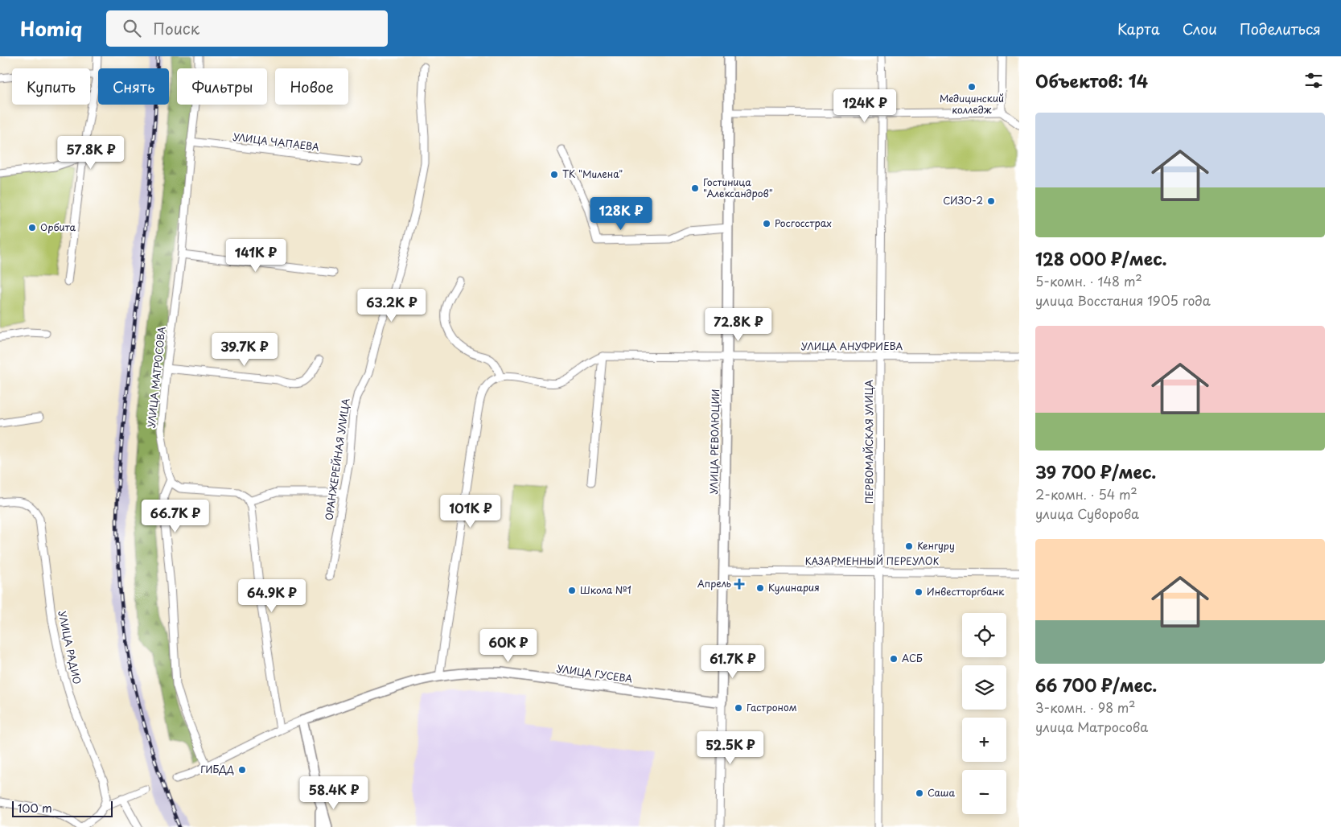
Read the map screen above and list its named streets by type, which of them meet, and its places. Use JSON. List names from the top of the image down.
{
  "streets": {
    "main road": ["УЛИЦА РЕВОЛЮЦИИ", "УЛИЦА ГУСЕВА"],
    "street": [
      "УЛИЦА ЧАПАЕВА",
      "УЛИЦА АНУФРИЕВА",
      "УЛИЦА МАТРОСОВА",
      "ПЕРВОМАЙСКАЯ УЛИЦА",
      "ОРАНЖЕРЕЙНАЯ УЛИЦА",
      "КАЗАРМЕННЫЙ ПЕРЕУЛОК",
      "УЛИЦА РАДИО"
    ]
  },
  "crossings": [
    ["УЛИЦА ЧАПАЕВА", "УЛИЦА МАТРОСОВА"],
    ["УЛИЦА АНУФРИЕВА", "УЛИЦА РЕВОЛЮЦИИ"],
    ["УЛИЦА АНУФРИЕВА", "ПЕРВОМАЙСКАЯ УЛИЦА"],
    ["УЛИЦА РЕВОЛЮЦИИ", "КАЗАРМЕННЫЙ ПЕРЕУЛОК"],
    ["УЛИЦА РЕВОЛЮЦИИ", "УЛИЦА ГУСЕВА"],
    ["ПЕРВОМАЙСКАЯ УЛИЦА", "КАЗАРМЕННЫЙ ПЕРЕУЛОК"]
  ],
  "places": {
    "other": [
      "Медицинский колледж",
      "ТК \"Милена\"",
      "Гостиница \"Александров\"",
      "СИЗО-2",
      "Росгосстрах",
      "Орбита",
      "Кенгуру",
      "Кулинария",
      "Школа №1",
      "Инвестторгбанк",
      "АСБ",
      "Гастроном",
      "ГИБДД",
      "Саша"
    ],
    "health": ["Апрель"]
  },
  "scale_bar": "100 m",
  "page": {
    "header": "Homiq",
    "search": "Поиск",
    "nav": ["Карта", "Слои", "Поделиться"],
    "heading": "Объектов: 14",
    "chip": [
      "Купить",
      "Снять",
      "Фильтры",
      "Новое"
    ],
    "price": [
      "124K ₽",
      "57.8K ₽",
      "128K ₽",
      "141K ₽",
      "63.2K ₽",
      "72.8K ₽",
      "39.7K ₽",
      "101K ₽",
      "66.7K ₽",
      "64.9K ₽",
      "60K ₽",
      "61.7K ₽",
      "52.5K ₽",
      "58.4K ₽"
    ],
    "list": [
      {
        "name": "128 000 ₽/мес.",
        "note": "5-комн. · 148 m² · улица Восстания 1905 года"
      },
      {
        "name": "39 700 ₽/мес.",
        "note": "2-комн. · 54 m² · улица Суворова"
      },
      {
        "name": "66 700 ₽/мес.",
        "note": "3-комн. · 98 m² · улица Матросова"
      }
    ],
    "map_buttons": ["+", "−"],
    "scale": "100 m"
  }
}
